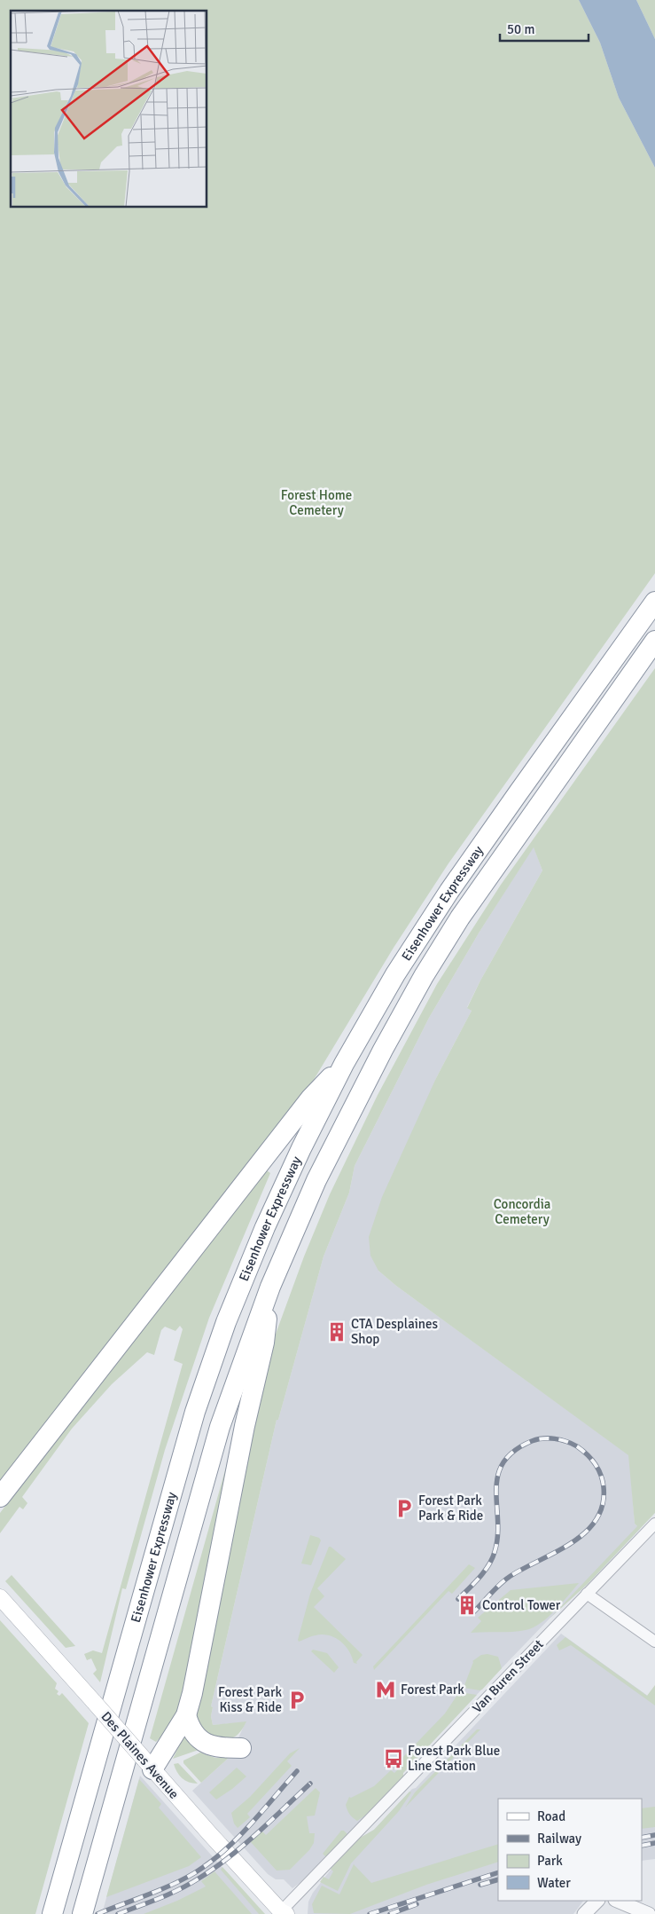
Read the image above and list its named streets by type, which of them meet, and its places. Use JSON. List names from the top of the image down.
{
  "streets": {
    "highway": ["Eisenhower Expressway"],
    "main road": ["Des Plaines Avenue"],
    "street": ["Van Buren Street"]
  },
  "crossings": [
    ["Van Buren Street", "Des Plaines Avenue"]
  ],
  "parks": ["Forest Home Cemetery", "Concordia Cemetery"],
  "places": {
    "building": ["CTA Desplaines Shop", "Control Tower"],
    "parking": ["Forest Park Park & Ride", "Forest Park Kiss & Ride"],
    "metro station": ["Forest Park"],
    "bus stop": ["Forest Park Blue Line Station"]
  },
  "legend": [
    "Road",
    "Railway",
    "Park",
    "Water"
  ],
  "scale_bar": "50 m"
}
